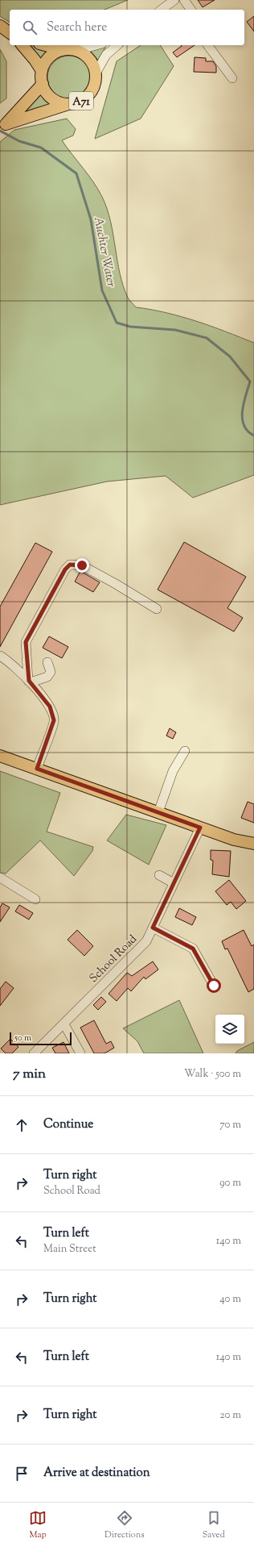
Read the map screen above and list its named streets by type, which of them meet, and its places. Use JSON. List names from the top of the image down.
{
  "streets": {
    "main road": ["A71"],
    "street": ["School Road"]
  },
  "water": ["Auchter Water"],
  "scale_bar": "50 m",
  "page": {
    "search": "Search here",
    "scale": "50 m",
    "heading": ["7 min", "Walk · 500 m"],
    "list": [
      ["Continue", "70 m"],
      ["Turn right", "School Road", "90 m"],
      ["Turn left", "Main Street", "140 m"],
      ["Turn right", "40 m"],
      ["Turn left", "140 m"],
      ["Turn right", "20 m"],
      "Arrive at destination"
    ],
    "nav": ["Map", "Directions", "Saved"]
  }
}
